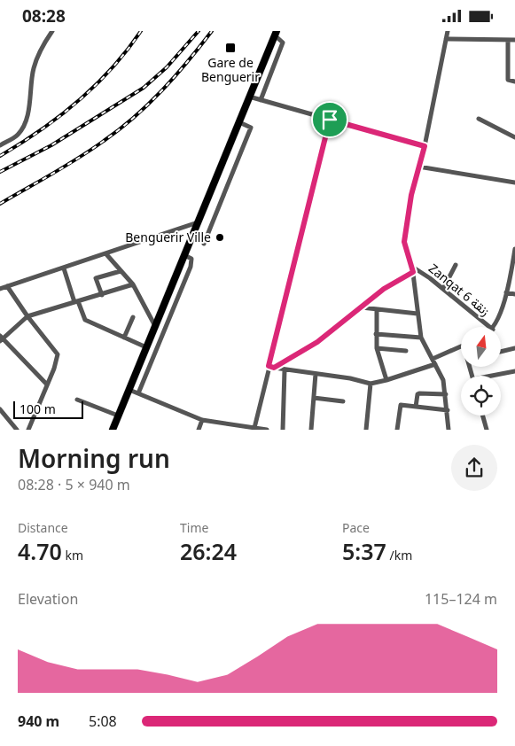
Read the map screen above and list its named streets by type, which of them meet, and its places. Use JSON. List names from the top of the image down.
{
  "streets": {
    "street": ["Zanqat 6 زنقة"]
  },
  "places": {
    "transit": ["Gare de Benguerir"],
    "other": ["Benguerir Ville"]
  },
  "scale_bar": "100 m",
  "north": "top",
  "page": {
    "status": "08:28",
    "scale": "100 m",
    "heading": ["Morning run", "08:28 · 5 × 940 m"],
    "stats": [
      ["Distance", "4.70 km"],
      ["Time", "26:24"],
      ["Pace", "5:37 /km"]
    ],
    "chart": ["Elevation", "115–124 m"],
    "list": [
      {
        "name": "940 m",
        "note": "5:08"
      }
    ]
  }
}
